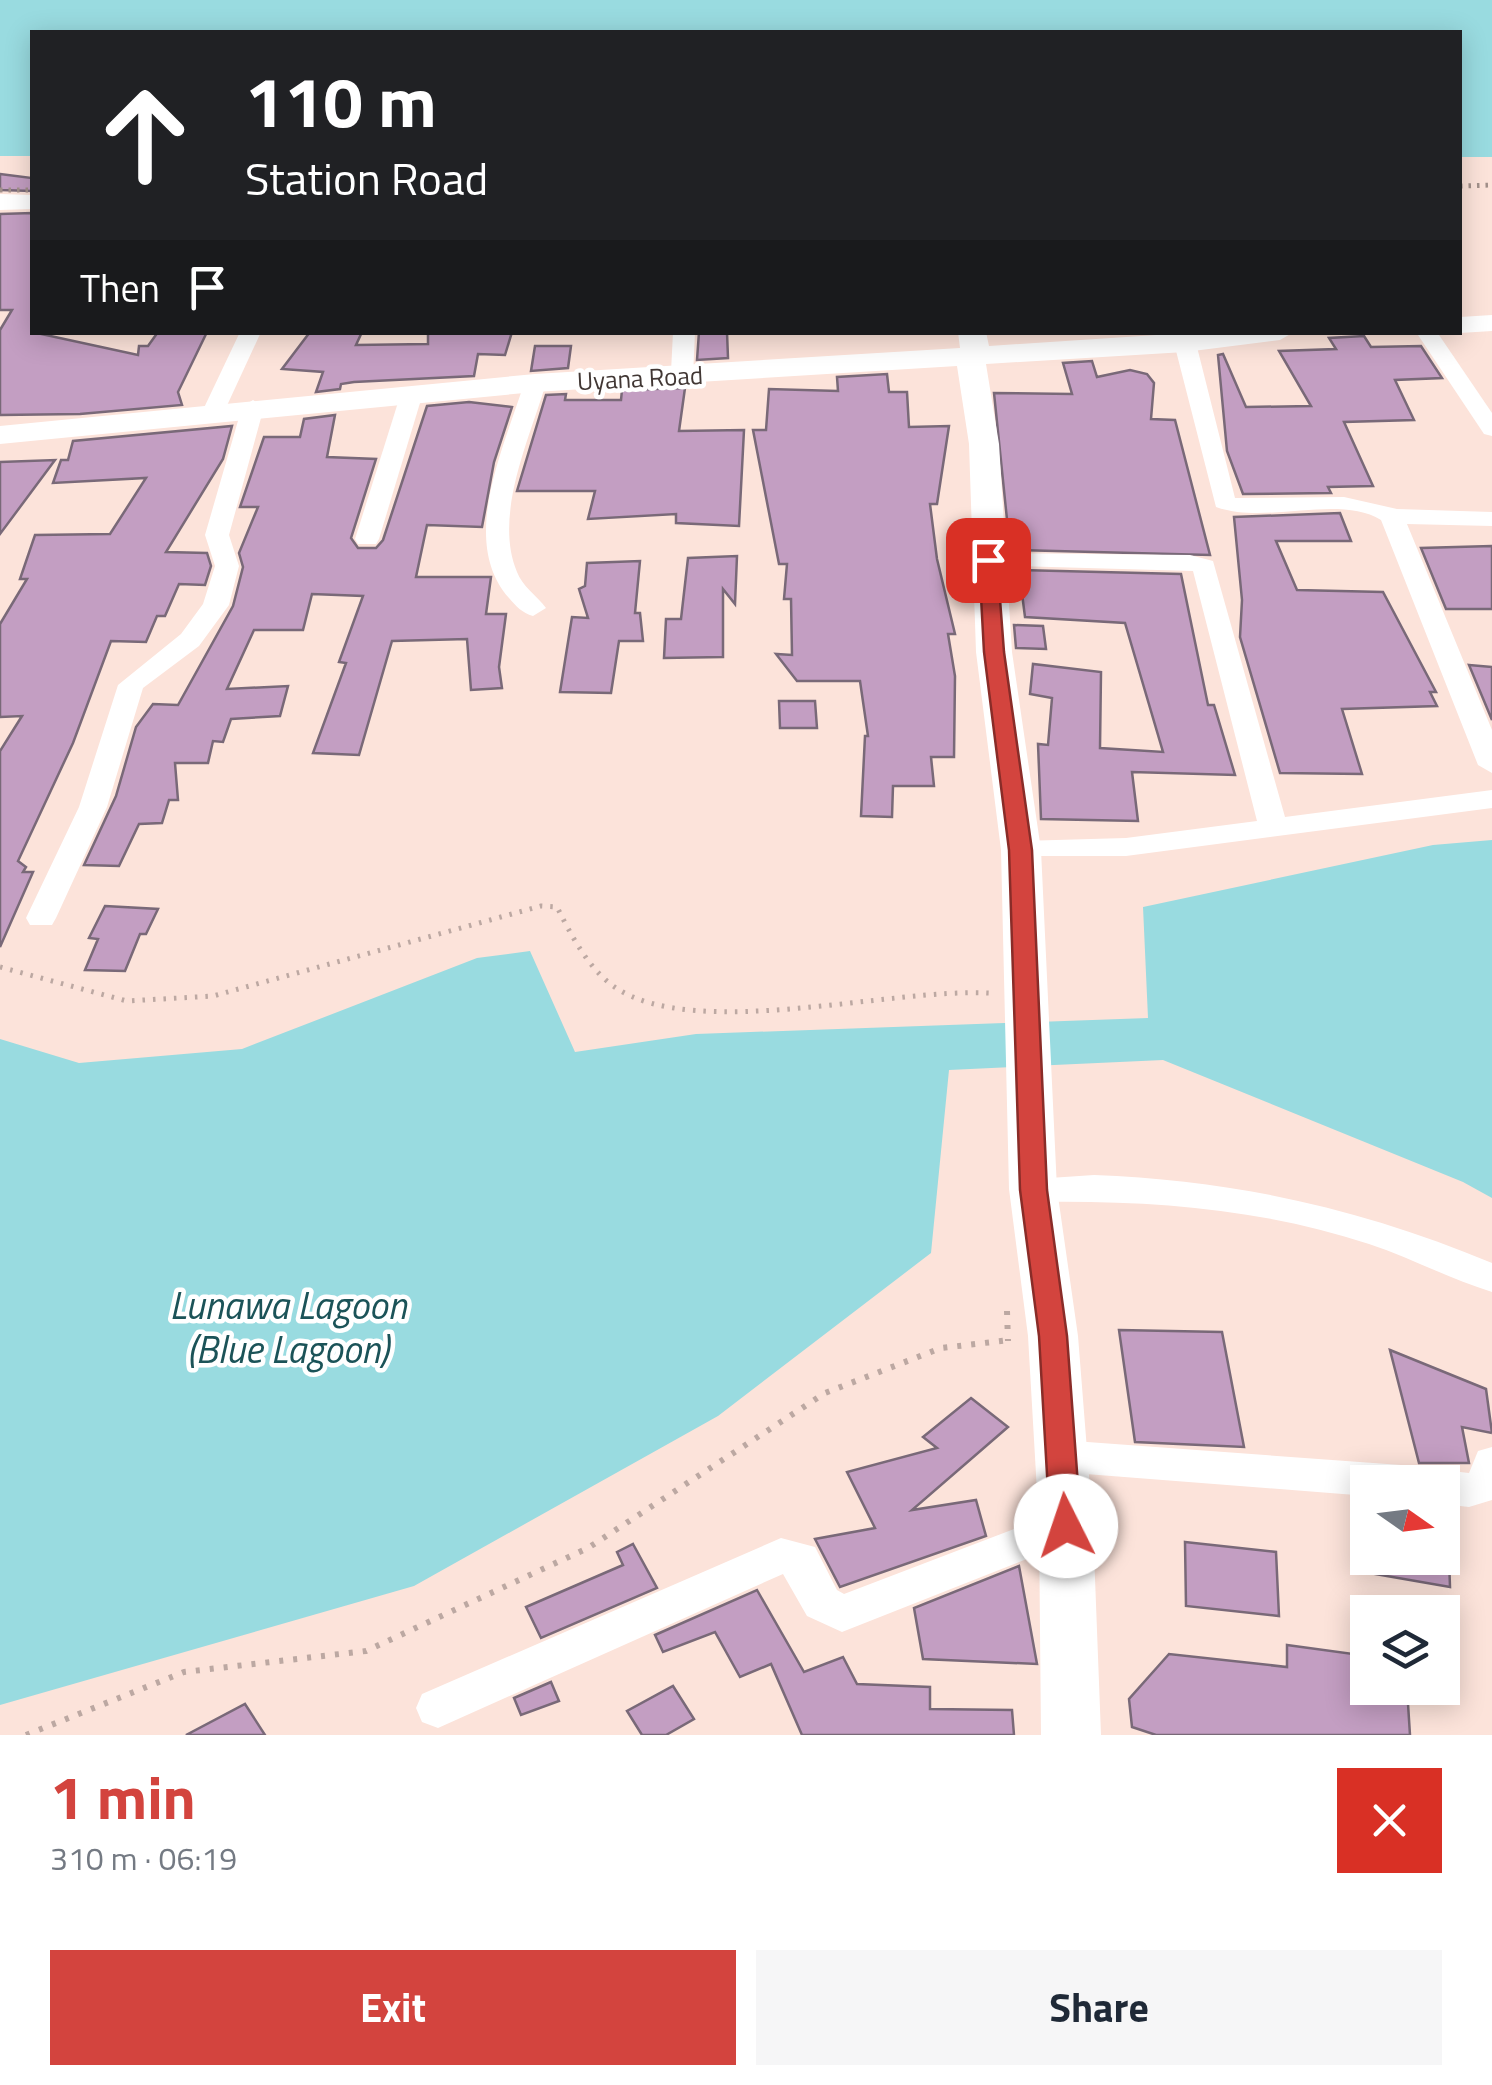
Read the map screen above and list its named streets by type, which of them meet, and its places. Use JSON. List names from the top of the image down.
{
  "streets": {
    "street": ["Uyana Road"]
  },
  "water": ["Lunawa Lagoon (Blue Lagoon)"],
  "north": "right",
  "page": {
    "turn": ["110 m", "Station Road"],
    "then": "Then",
    "heading": ["1 min", "310 m · 06:19"],
    "buttons": ["Exit", "Share"]
  }
}
